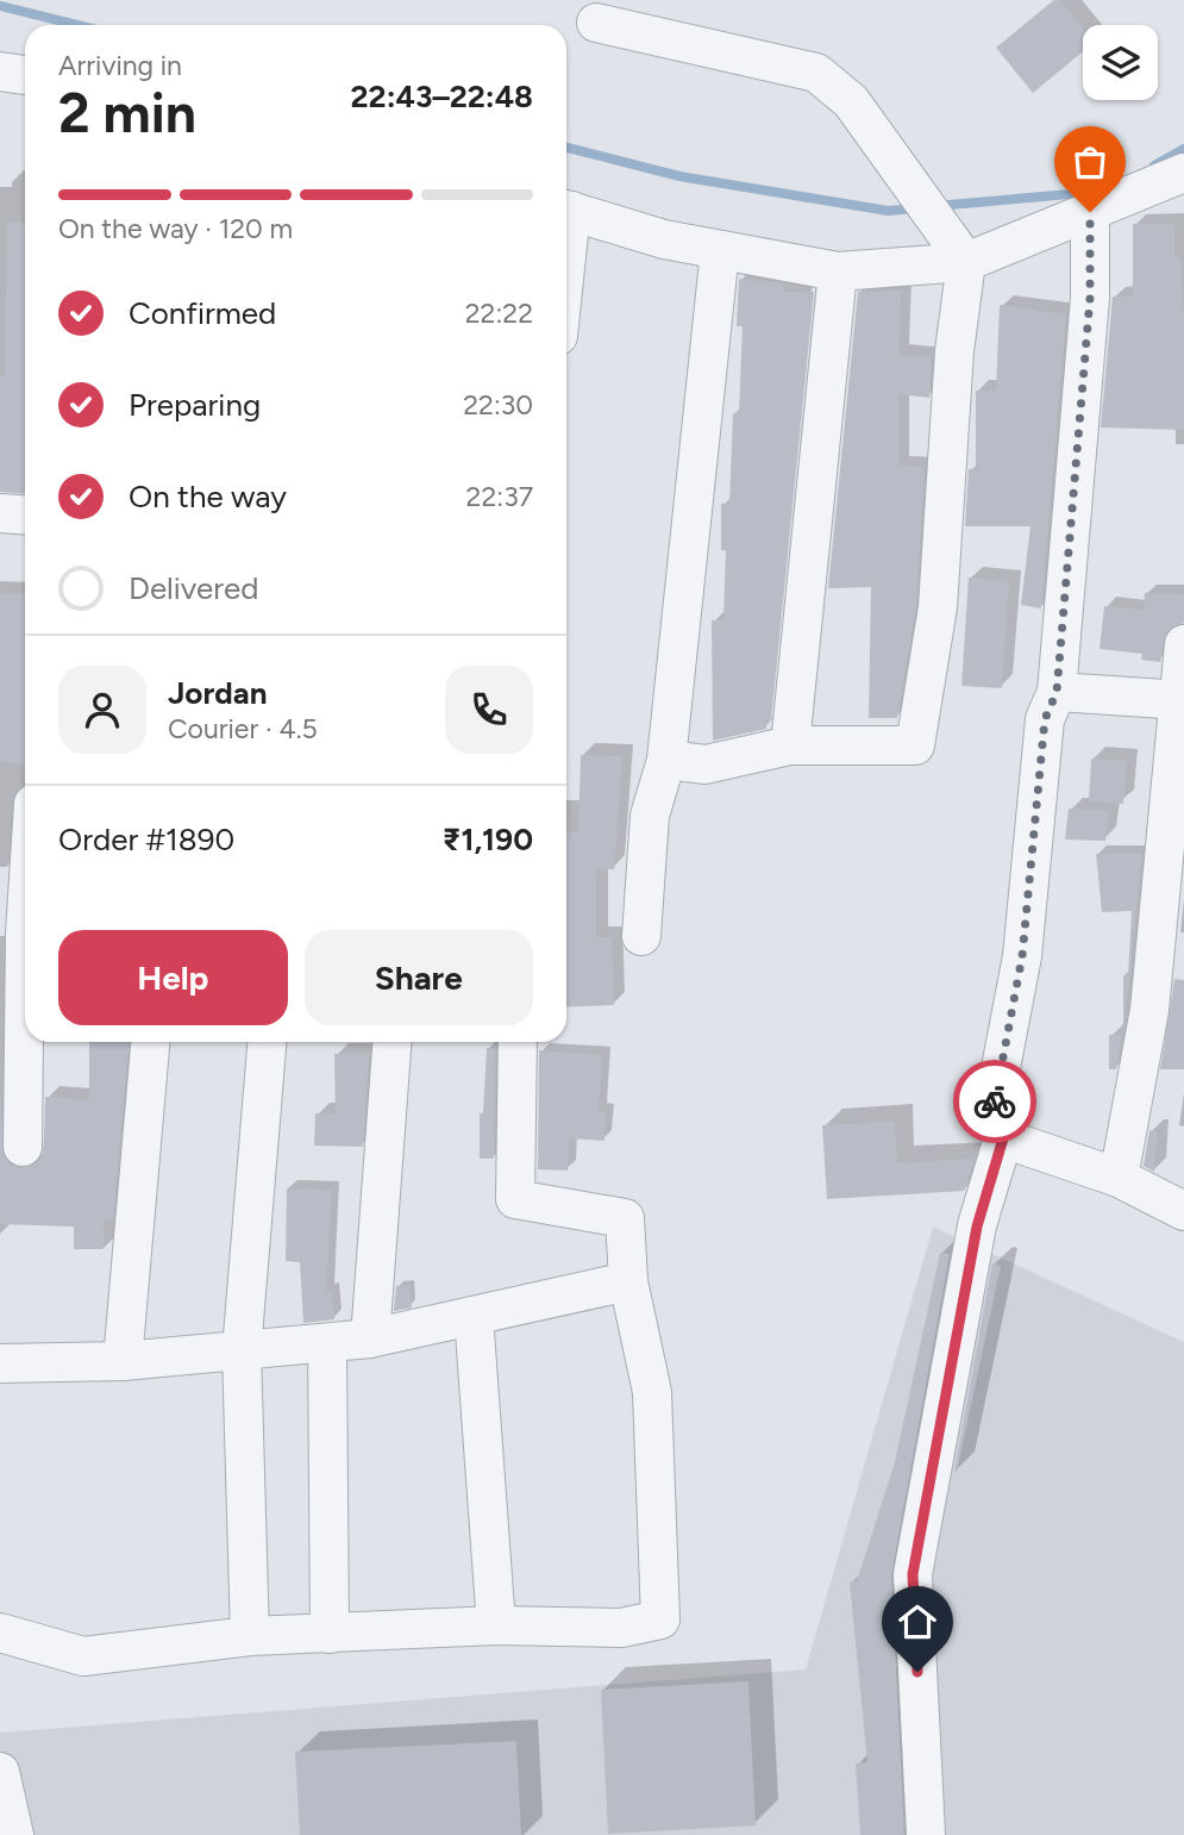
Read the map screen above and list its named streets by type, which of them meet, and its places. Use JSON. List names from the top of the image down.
{
  "page": {
    "heading": ["2 min", "Arriving in", "22:43–22:48"],
    "panel": [
      "Jordan",
      "Courier · 4.5",
      "Order #1890",
      "₹1,190"
    ],
    "bar": "On the way · 120 m",
    "list": [
      ["Confirmed", "22:22"],
      ["Preparing", "22:30"],
      ["On the way", "22:37"],
      "Delivered"
    ],
    "buttons": ["Help", "Share"]
  }
}
